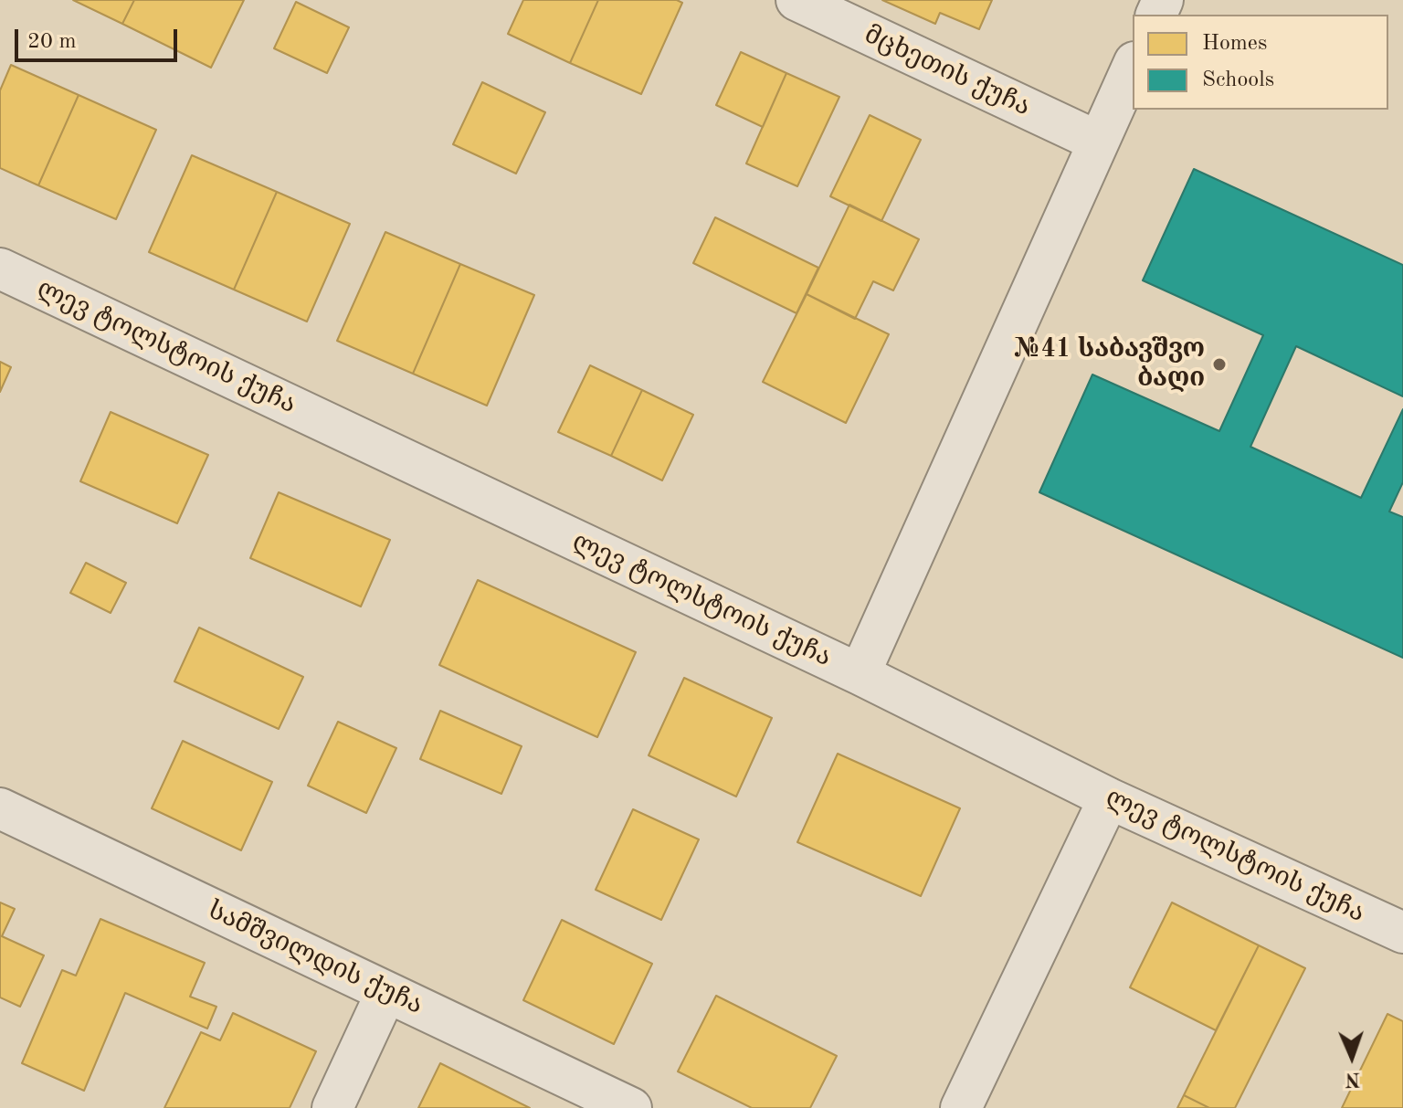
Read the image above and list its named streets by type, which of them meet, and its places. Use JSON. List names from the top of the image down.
{
  "streets": {
    "street": ["მცხეთის ქუჩა", "ლევ ტოლსტოის ქუჩა", "სამშვილდის ქუჩა"]
  },
  "places": ["№41 საბავშვო ბაღი"],
  "legend": ["Homes", "Schools"],
  "scale_bar": "20 m",
  "north": "bottom"
}
